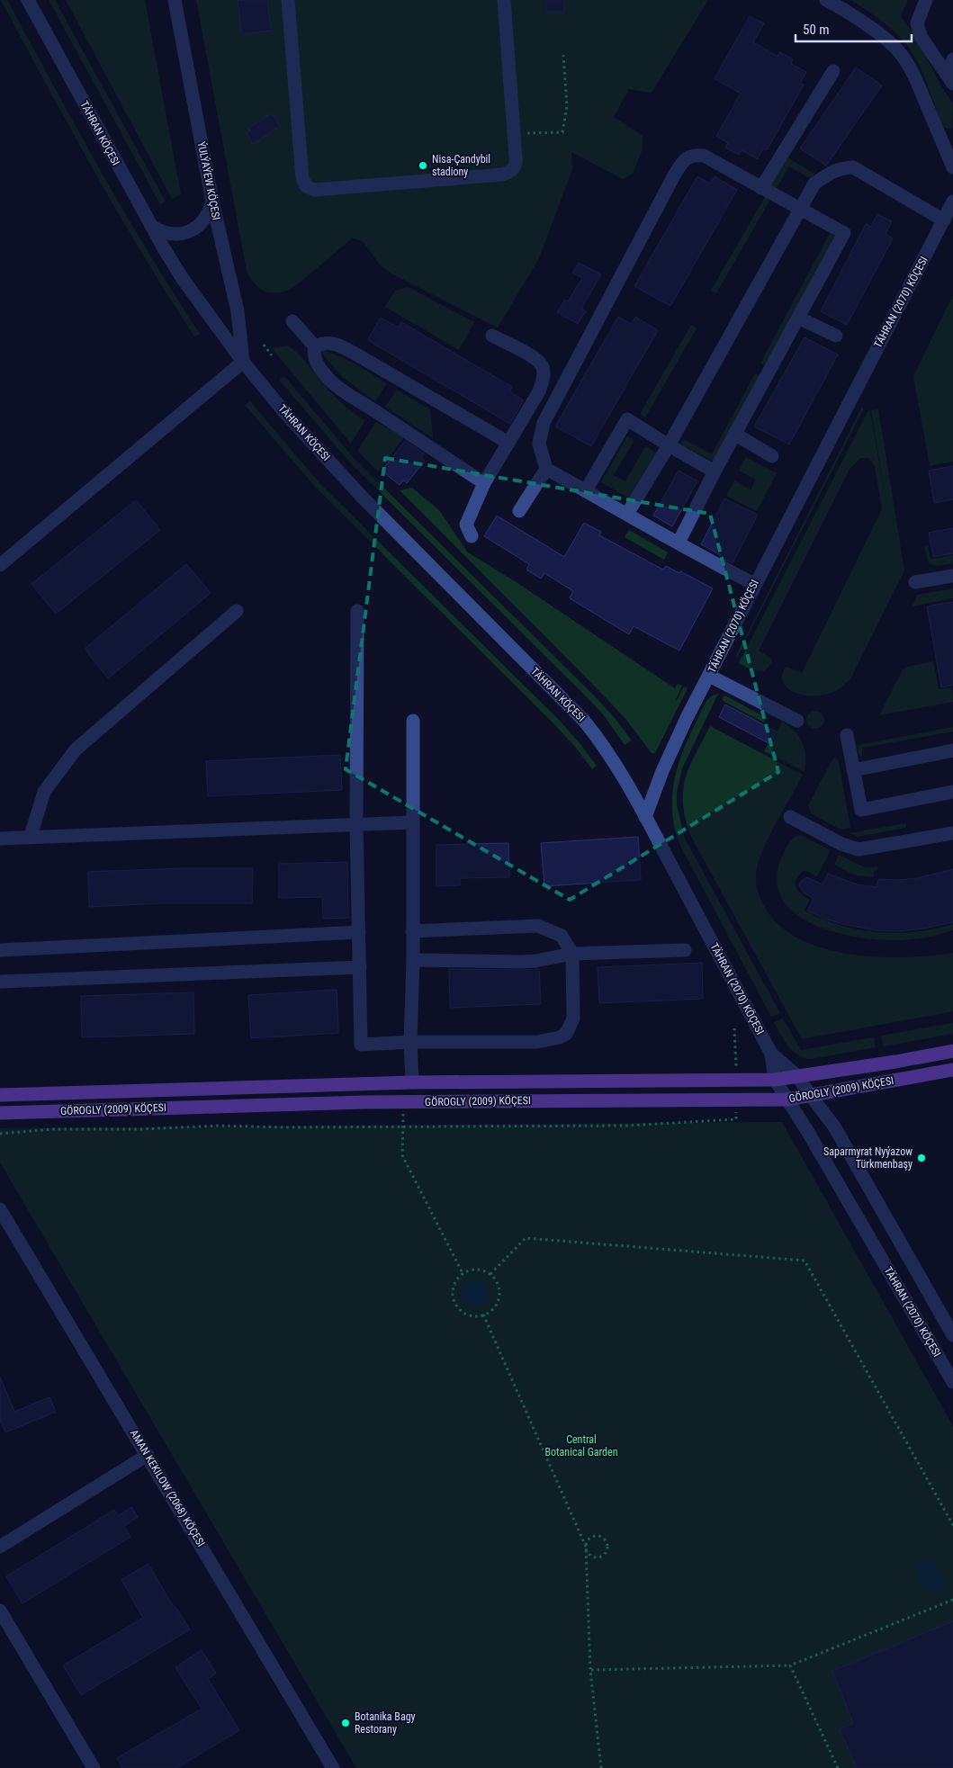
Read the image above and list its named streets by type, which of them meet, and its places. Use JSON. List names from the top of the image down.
{
  "streets": {
    "main road": ["GÖROGLY (2009) KÖÇESI"],
    "street": [
      "TÄHRAN KÖÇESI",
      "ÝULÝAÝEW KÖÇESI",
      "TÄHRAN (2070) KÖÇESI",
      "AMAN KEKILOW (2068) KÖÇESI"
    ]
  },
  "crossings": [
    ["TÄHRAN KÖÇESI", "ÝULÝAÝEW KÖÇESI"],
    ["TÄHRAN KÖÇESI", "TÄHRAN (2070) KÖÇESI"],
    ["TÄHRAN (2070) KÖÇESI", "GÖROGLY (2009) KÖÇESI"]
  ],
  "parks": ["Central Botanical Garden"],
  "places": ["Nisa-Çandybil stadiony", "Saparmyrat Nyýazow Türkmenbaşy", "Botanika Bagy Restorany"],
  "scale_bar": "50 m"
}
